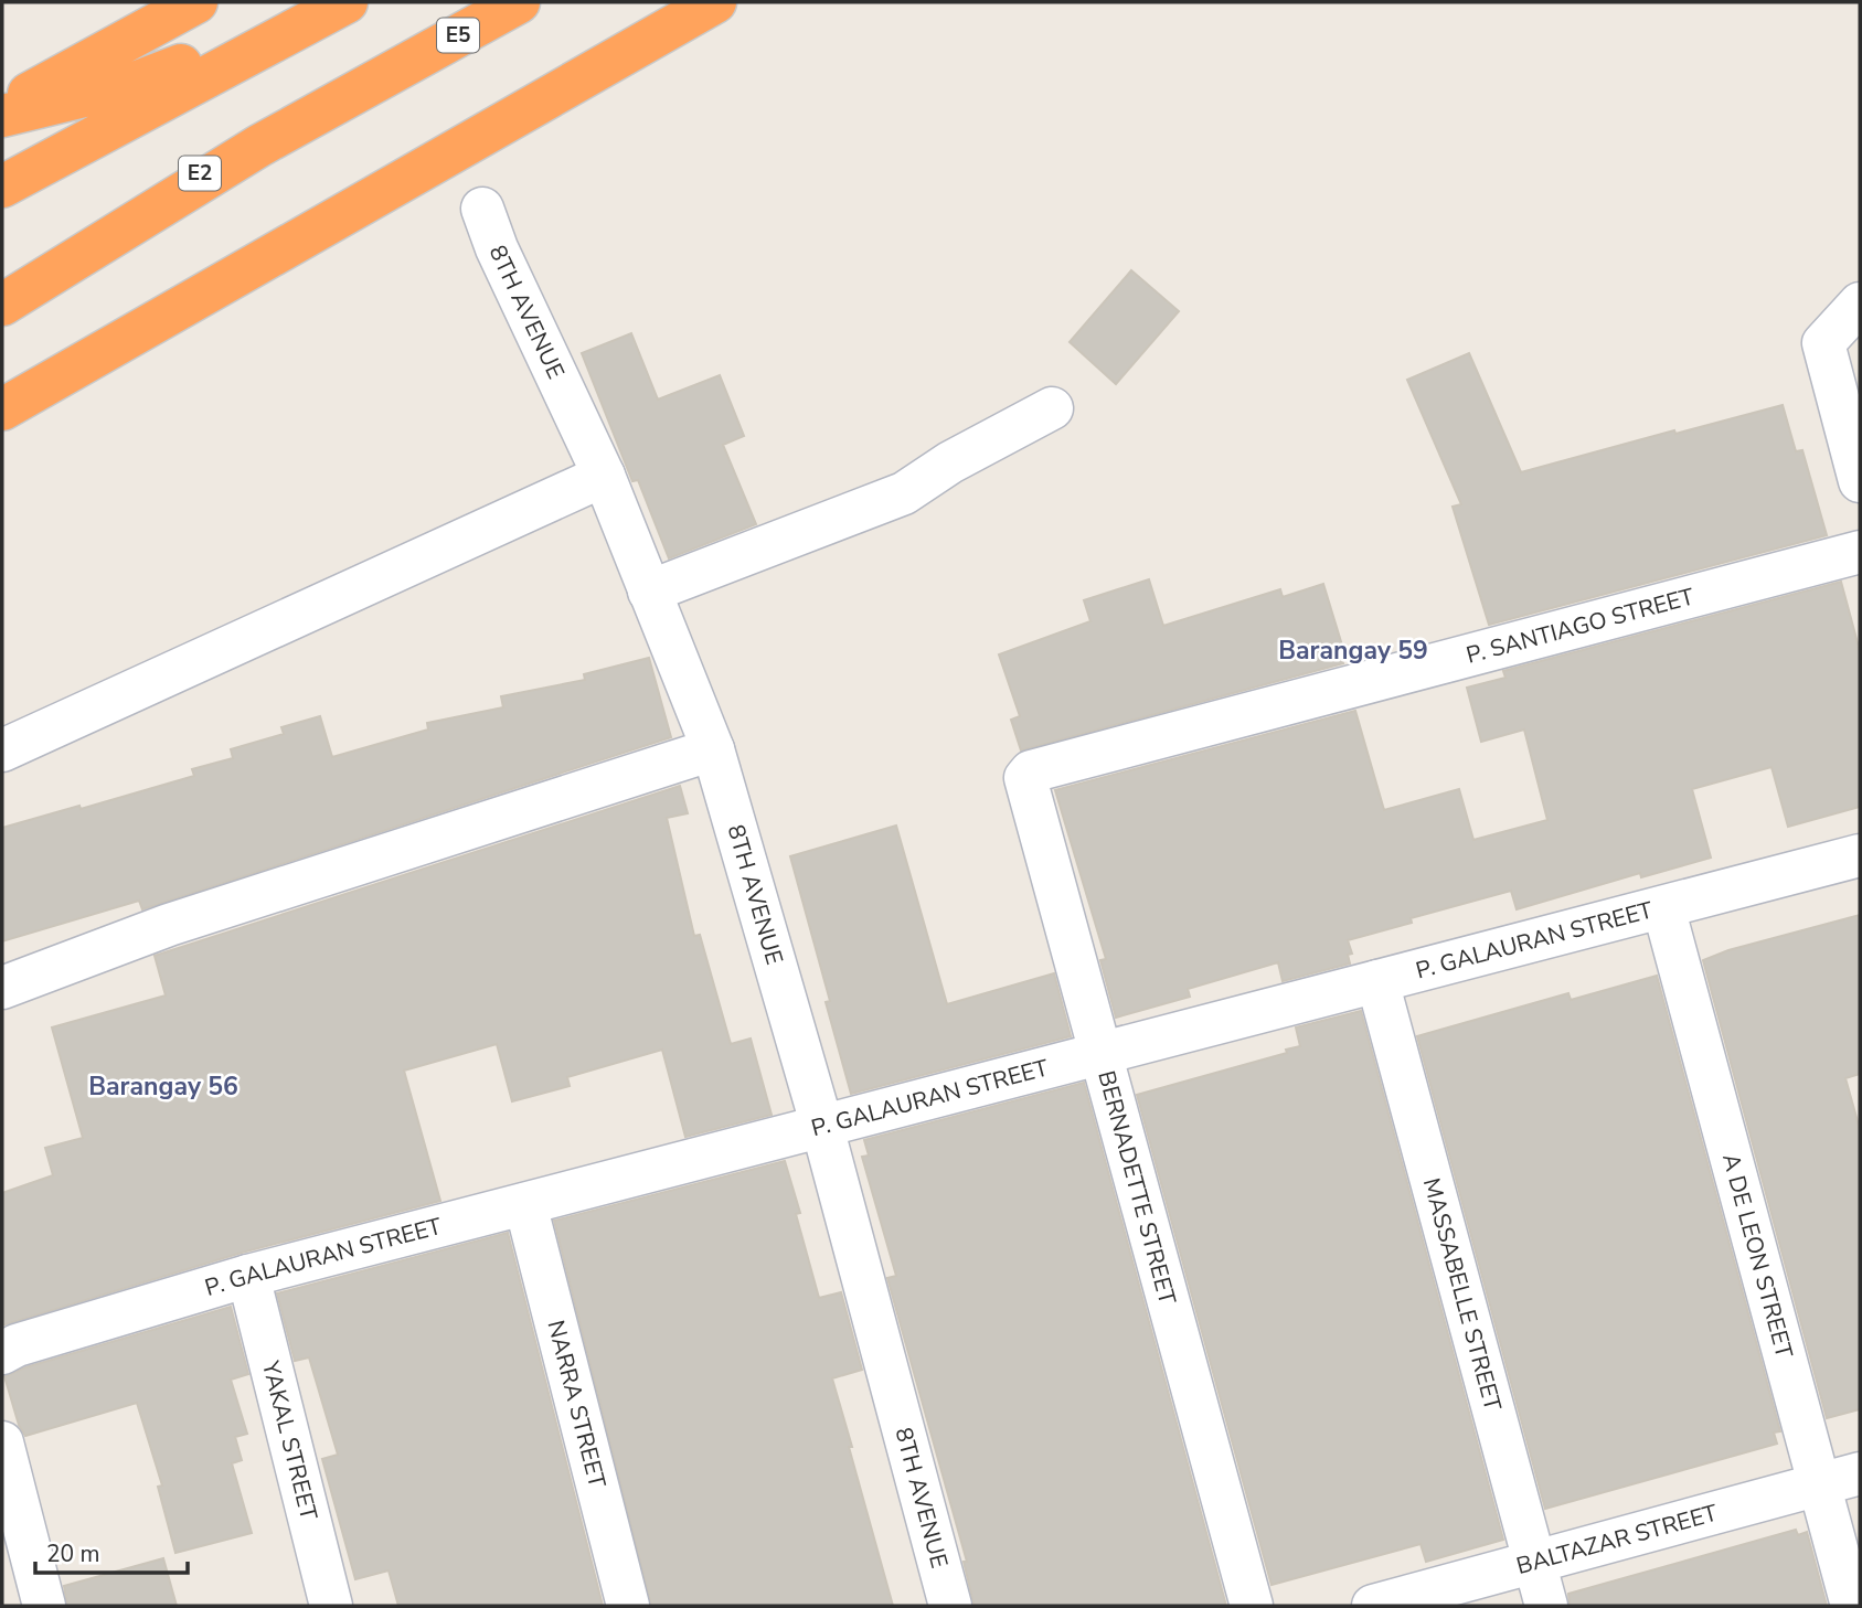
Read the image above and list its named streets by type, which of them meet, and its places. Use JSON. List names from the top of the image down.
{
  "streets": {
    "highway": ["E5", "E2"],
    "street": [
      "8TH AVENUE",
      "P. SANTIAGO STREET",
      "P. GALAURAN STREET",
      "BERNADETTE STREET",
      "A DE LEON STREET",
      "MASSABELLE STREET",
      "NARRA STREET",
      "YAKAL STREET",
      "BALTAZAR STREET"
    ]
  },
  "crossings": [
    ["E5", "E2"],
    ["8TH AVENUE", "P. GALAURAN STREET"],
    ["P. SANTIAGO STREET", "BERNADETTE STREET"],
    ["P. GALAURAN STREET", "BERNADETTE STREET"],
    ["P. GALAURAN STREET", "A DE LEON STREET"],
    ["P. GALAURAN STREET", "MASSABELLE STREET"],
    ["P. GALAURAN STREET", "NARRA STREET"],
    ["P. GALAURAN STREET", "YAKAL STREET"],
    ["A DE LEON STREET", "BALTAZAR STREET"],
    ["MASSABELLE STREET", "BALTAZAR STREET"]
  ],
  "districts": ["Barangay 59", "Barangay 56"],
  "scale_bar": "20 m"
}
